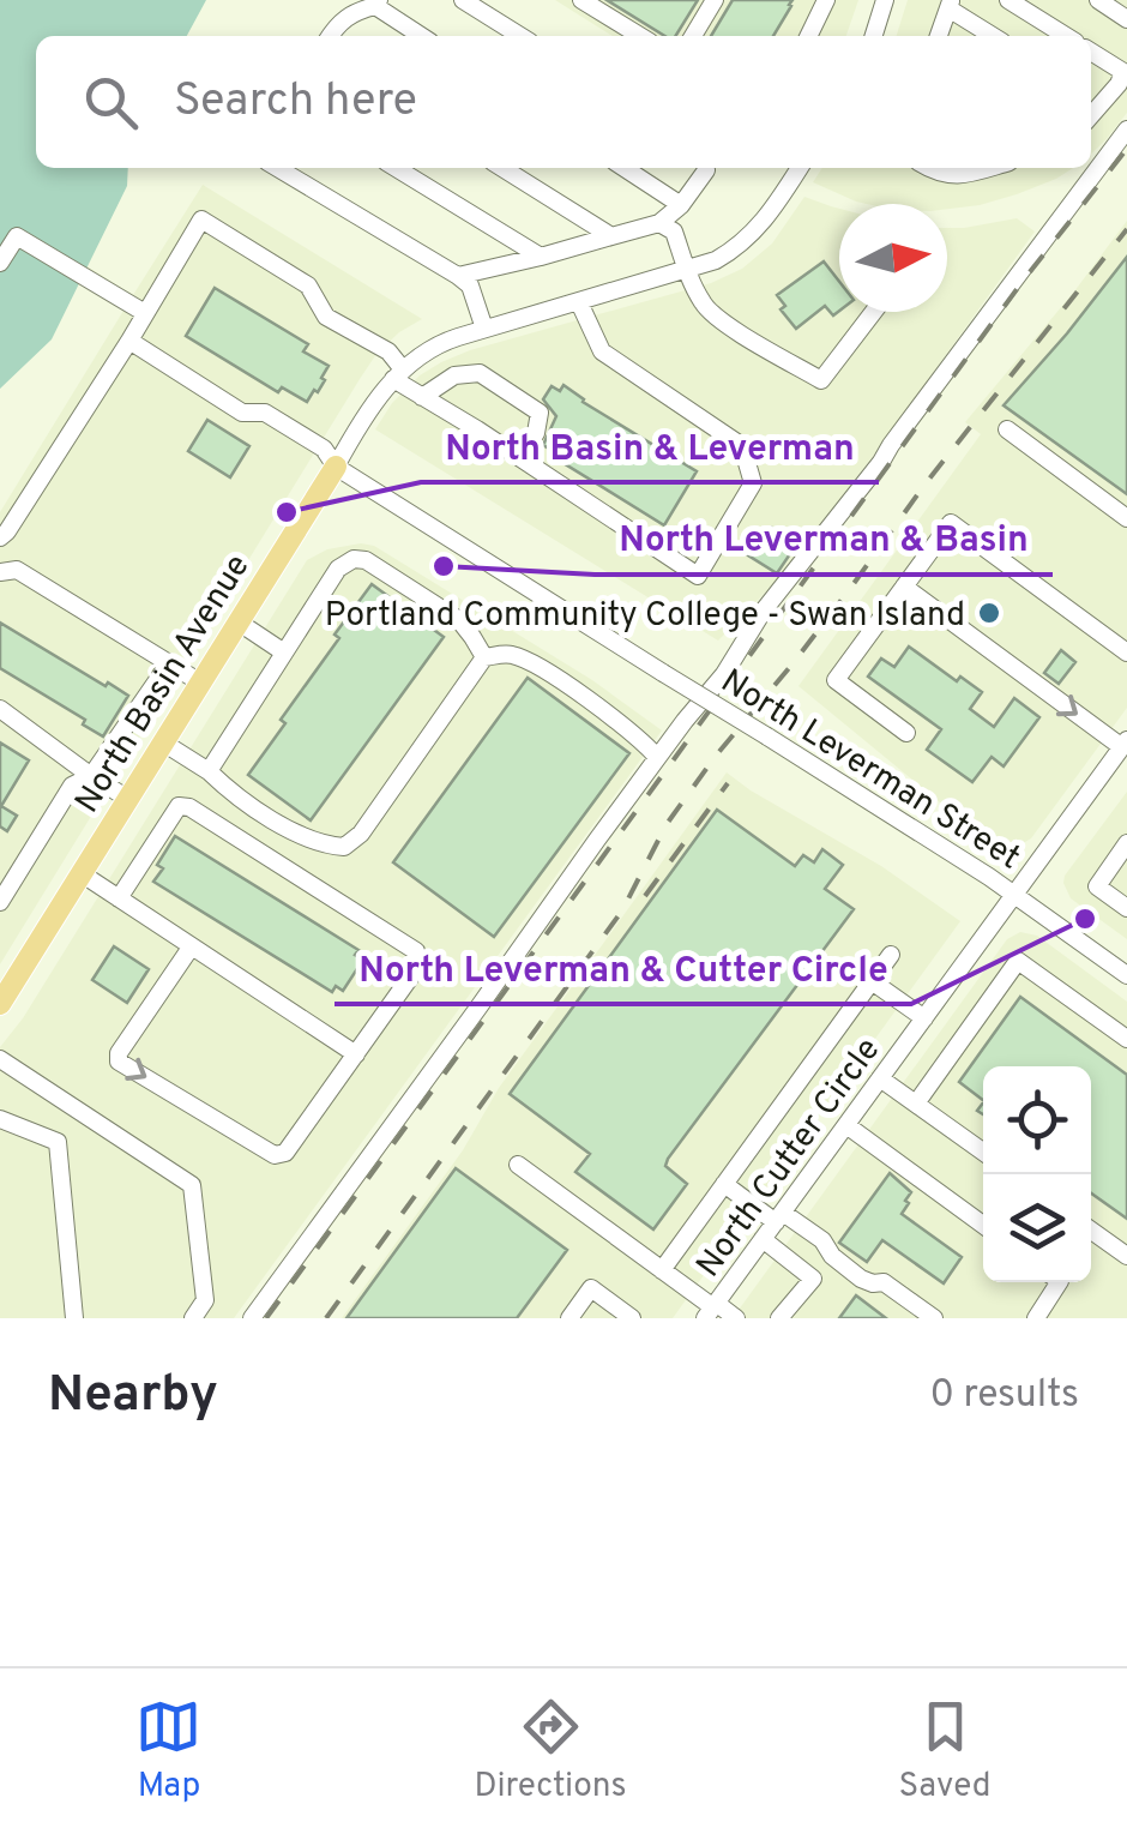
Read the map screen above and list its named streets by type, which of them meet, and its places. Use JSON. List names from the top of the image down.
{
  "streets": {
    "main road": ["North Basin Avenue"],
    "street": ["North Leverman Street", "North Cutter Circle"]
  },
  "crossings": [
    ["North Basin Avenue", "North Leverman Street"],
    ["North Leverman Street", "North Cutter Circle"]
  ],
  "places": [
    "North Basin & Leverman",
    "North Leverman & Basin",
    "Portland Community College - Swan Island",
    "North Leverman & Cutter Circle"
  ],
  "north": "right",
  "page": {
    "search": "Search here",
    "heading": ["Nearby", "0 results"],
    "nav": ["Map", "Directions", "Saved"]
  }
}
